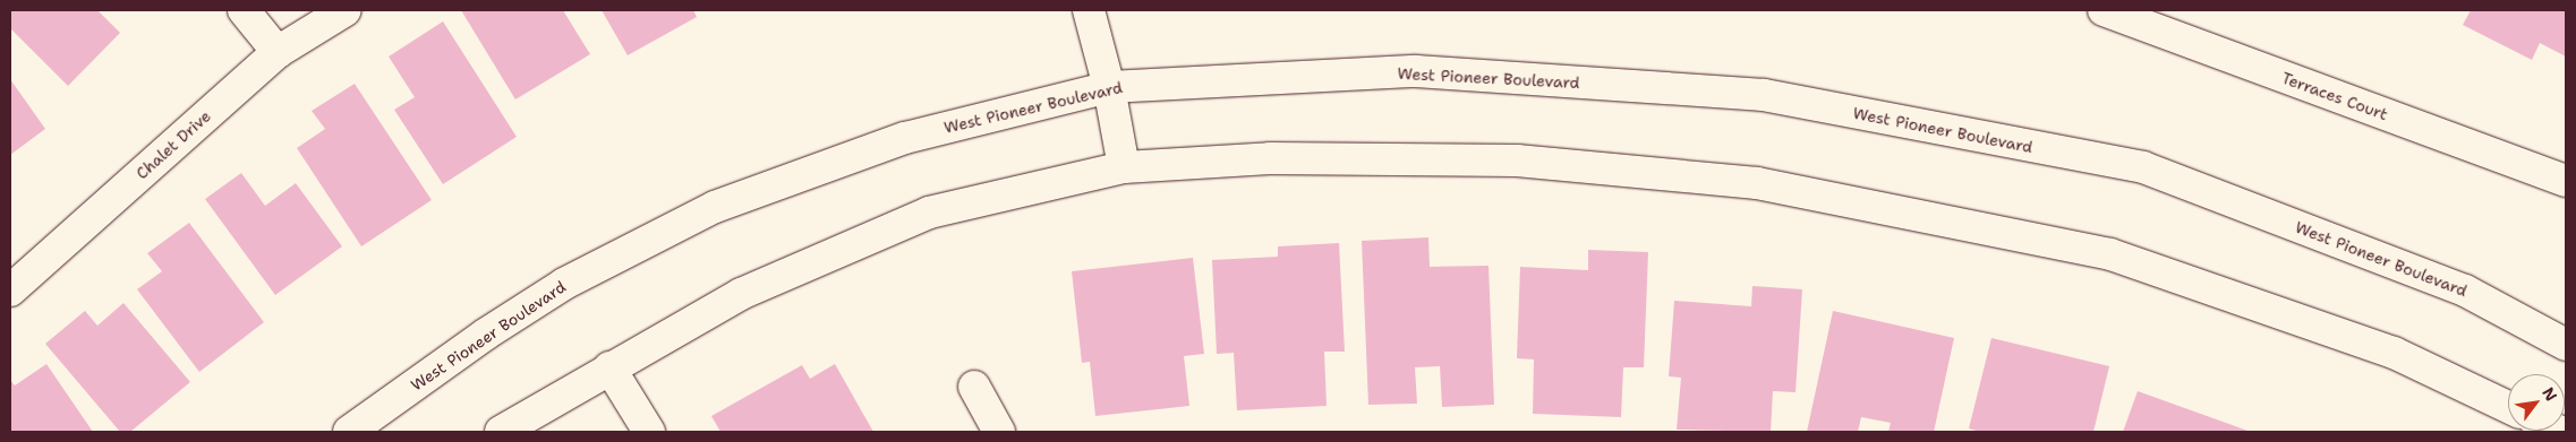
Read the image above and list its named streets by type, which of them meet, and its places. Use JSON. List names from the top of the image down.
{
  "streets": {
    "main road": ["West Pioneer Boulevard", "Terraces Court", "Chalet Drive"]
  },
  "north": "top right"
}
